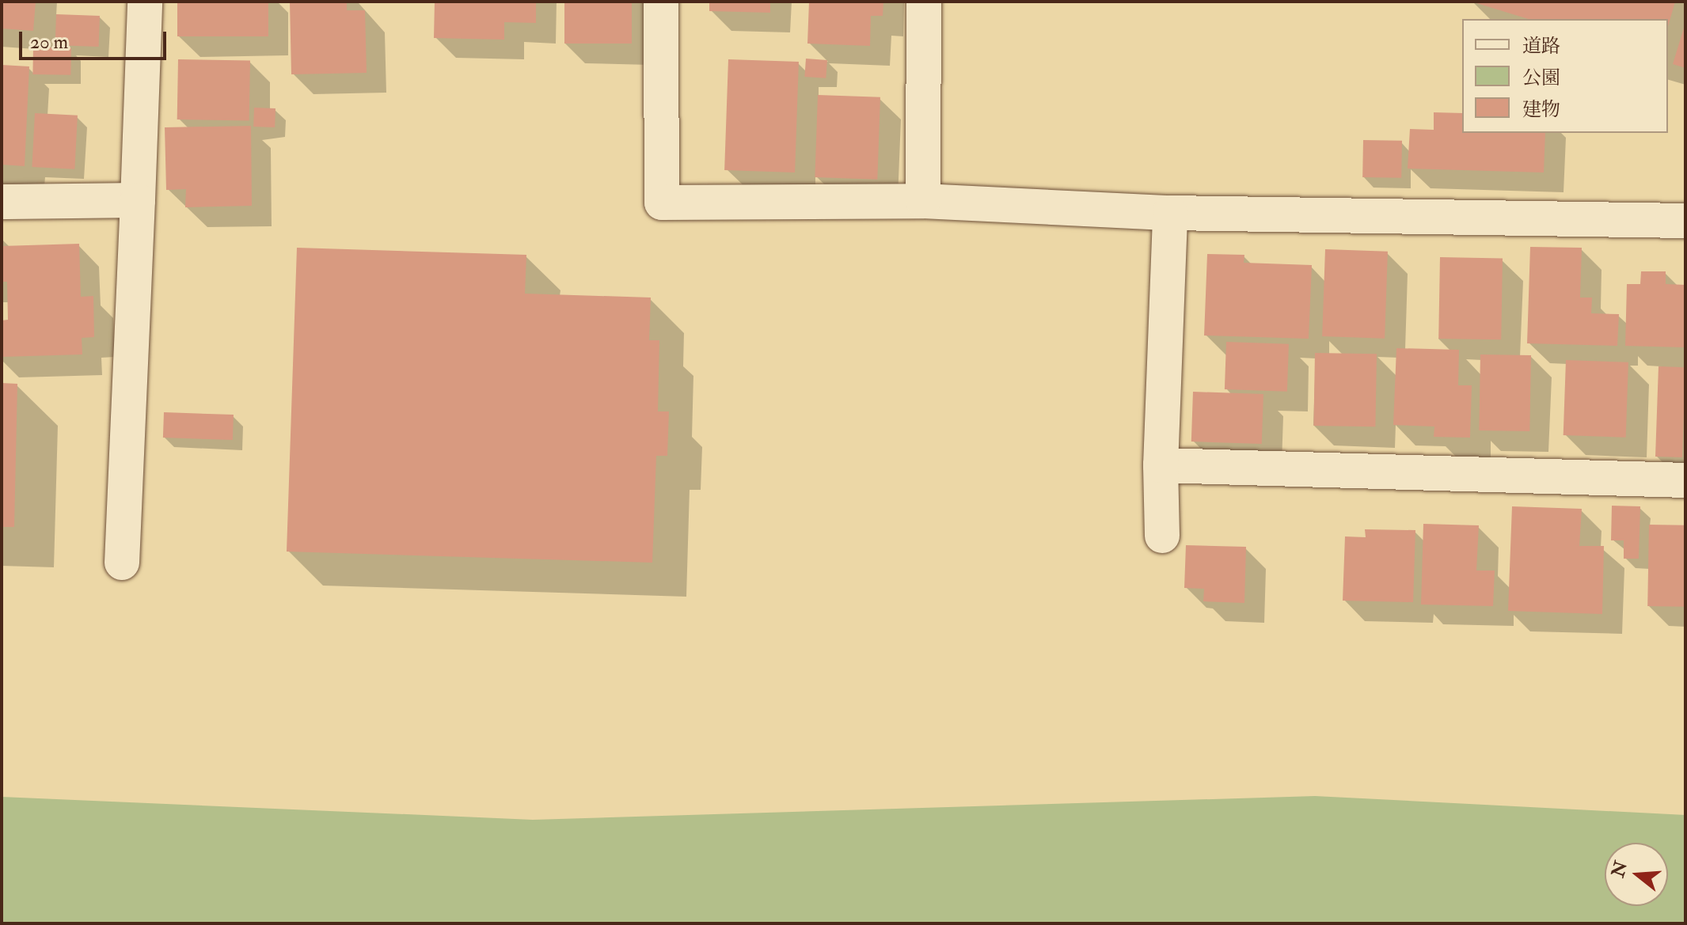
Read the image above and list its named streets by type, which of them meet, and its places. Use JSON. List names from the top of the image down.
{
  "legend": ["道路", "公園", "建物"],
  "scale_bar": "20 m",
  "north": "left"
}
